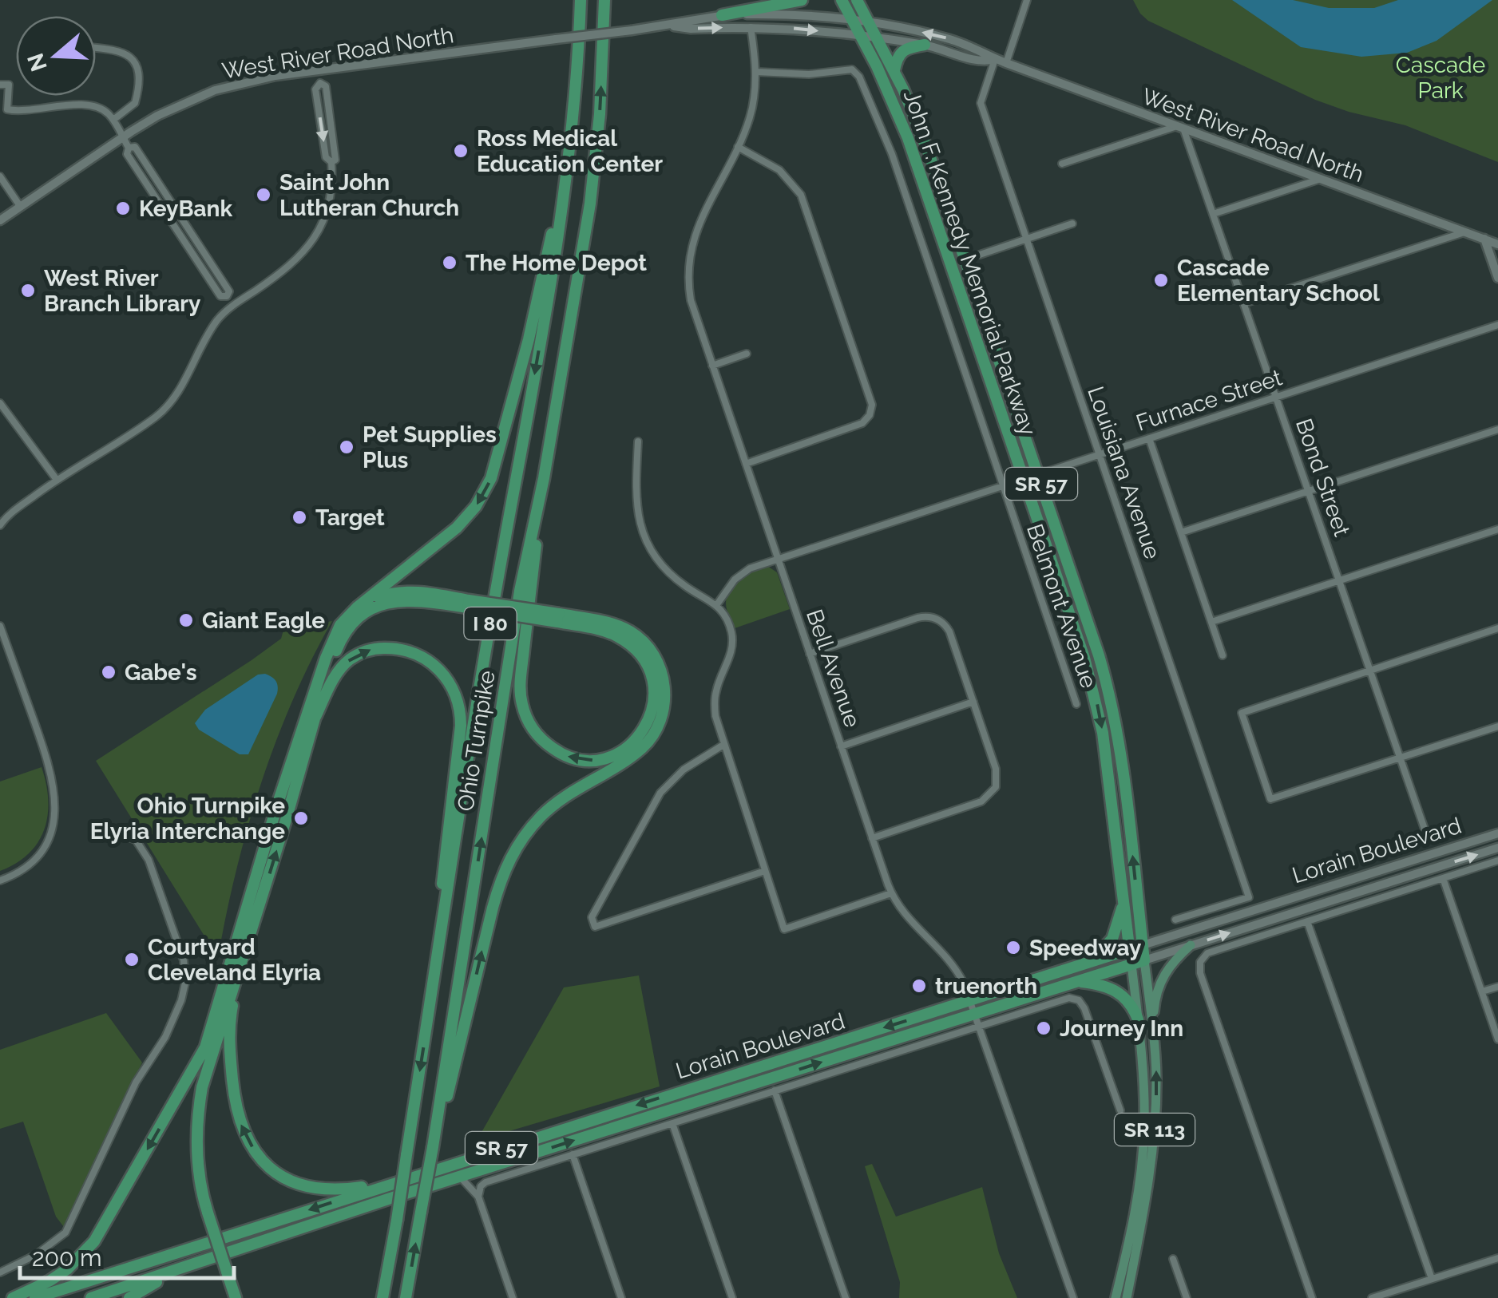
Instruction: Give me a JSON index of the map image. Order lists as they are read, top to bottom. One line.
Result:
{"streets":{"highway":["John F. Kennedy Memorial Parkway","SR 57","I 80","Ohio Turnpike","Lorain Boulevard","SR 113"],"street":["West River Road North","Furnace Street","Louisiana Avenue","Bond Street","Belmont Avenue","Bell Avenue"]},"crossings":[["West River Road North","John F. Kennedy Memorial Parkway"],["West River Road North","Louisiana Avenue"],["West River Road North","Bond Street"],["West River Road North","Bell Avenue"],["John F. Kennedy Memorial Parkway","Furnace Street"],["John F. Kennedy Memorial Parkway","SR 57"],["John F. Kennedy Memorial Parkway","Lorain Boulevard"],["Furnace Street","Louisiana Avenue"],["Furnace Street","Bond Street"],["Furnace Street","Belmont Avenue"],["Furnace Street","Bell Avenue"],["SR 57","Lorain Boulevard"],["Belmont Avenue","Bell Avenue"],["Bell Avenue","Lorain Boulevard"]],"parks":["Cascade Park"],"places":["Ross Medical Education Center","Saint John Lutheran Church","KeyBank","The Home Depot","Cascade Elementary School","West River Branch Library","Pet Supplies Plus","Target","Giant Eagle","Gabe's","Ohio Turnpike Elyria Interchange","Speedway","Courtyard Cleveland Elyria","truenorth","Journey Inn"],"scale_bar":"200 m","north":"left"}
